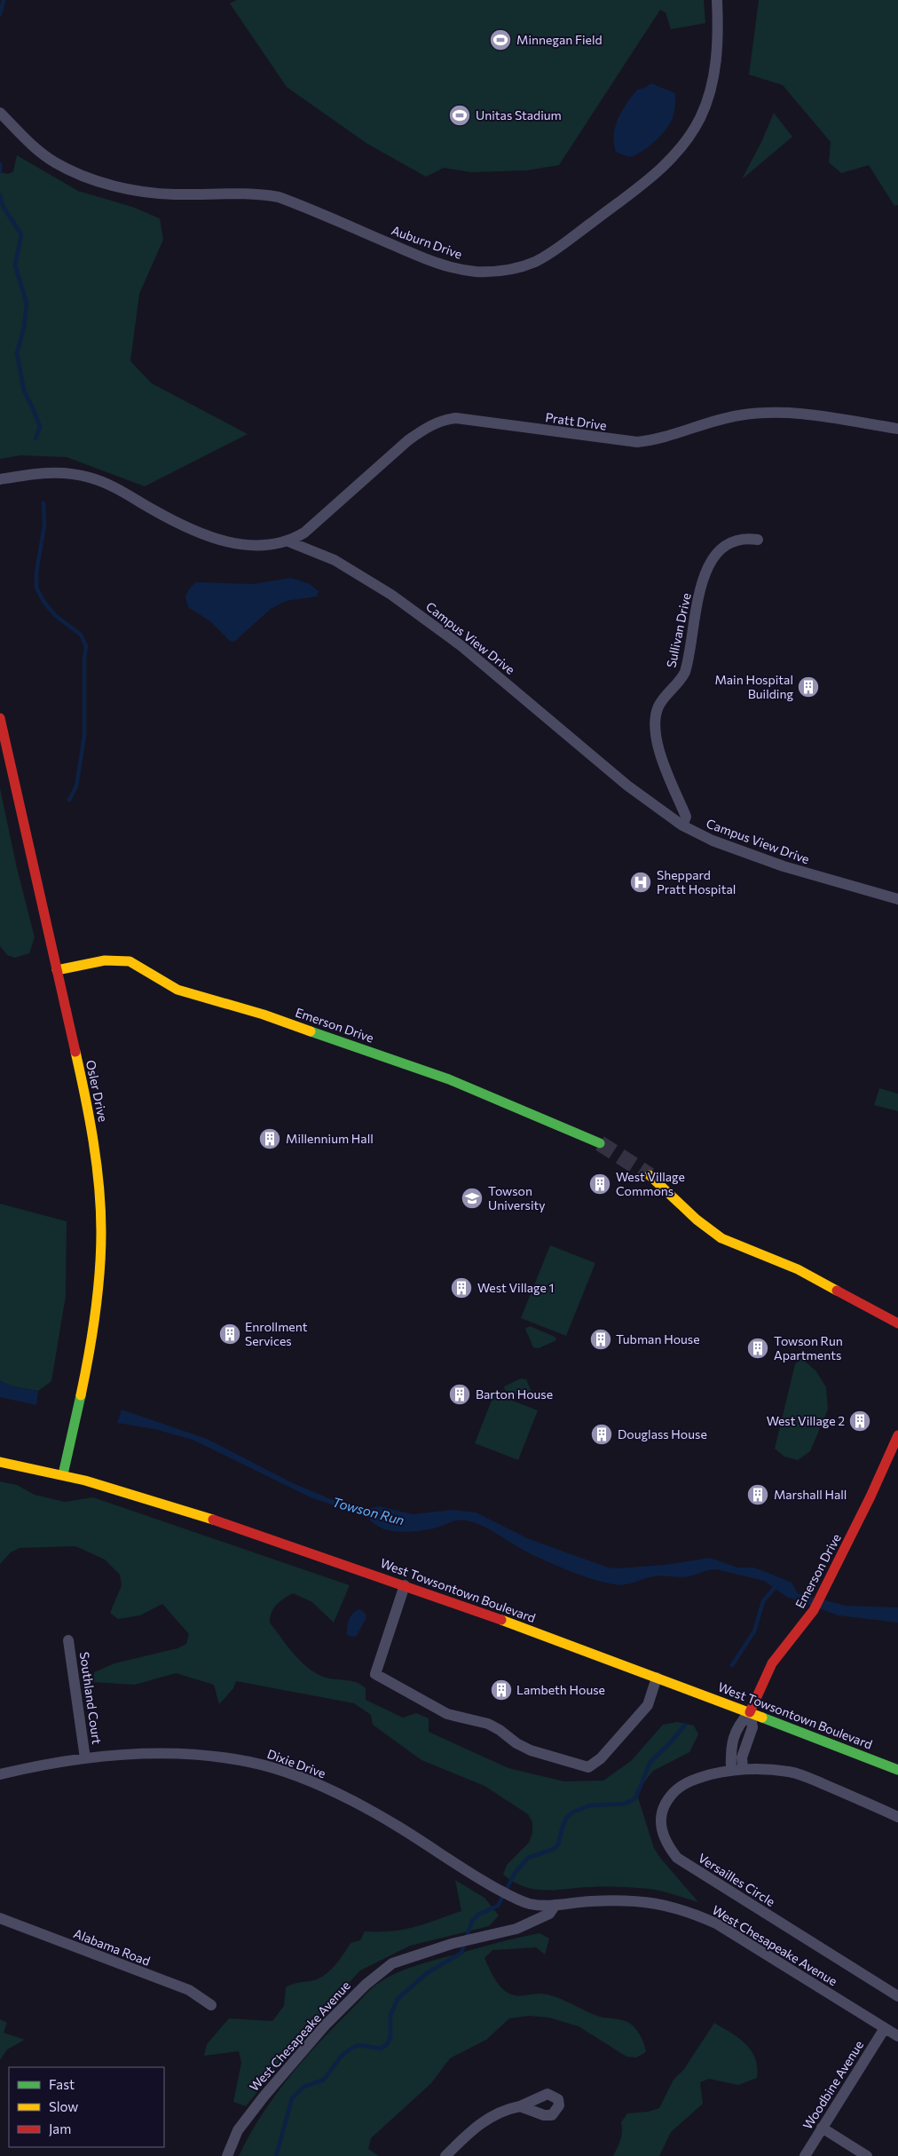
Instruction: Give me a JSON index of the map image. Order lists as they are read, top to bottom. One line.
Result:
{"streets":{"street":["Auburn Drive","Pratt Drive","Sullivan Drive","Campus View Drive","Emerson Drive","Osler Drive","West Towsontown Boulevard","Southland Court","Dixie Drive","Versailles Circle","West Chesapeake Avenue","Alabama Road","Woodbine Avenue"]},"crossings":[["Pratt Drive","Campus View Drive"],["Sullivan Drive","Campus View Drive"],["Emerson Drive","Osler Drive"],["Emerson Drive","West Towsontown Boulevard"],["Osler Drive","West Towsontown Boulevard"],["Southland Court","Dixie Drive"],["Dixie Drive","West Chesapeake Avenue"],["West Chesapeake Avenue","Woodbine Avenue"]],"water":["Towson Run"],"places":{"sports":["Minnegan Field","Unitas Stadium"],"building":["Main Hospital Building","Millennium Hall","West Village Commons","West Village 1","Enrollment Services","Tubman House","Towson Run Apartments","Barton House","West Village 2","Douglass House","Marshall Hall","Lambeth House"],"hospital":["Sheppard Pratt Hospital"],"school or university":["Towson University"]},"legend":["Fast","Slow","Jam"]}
